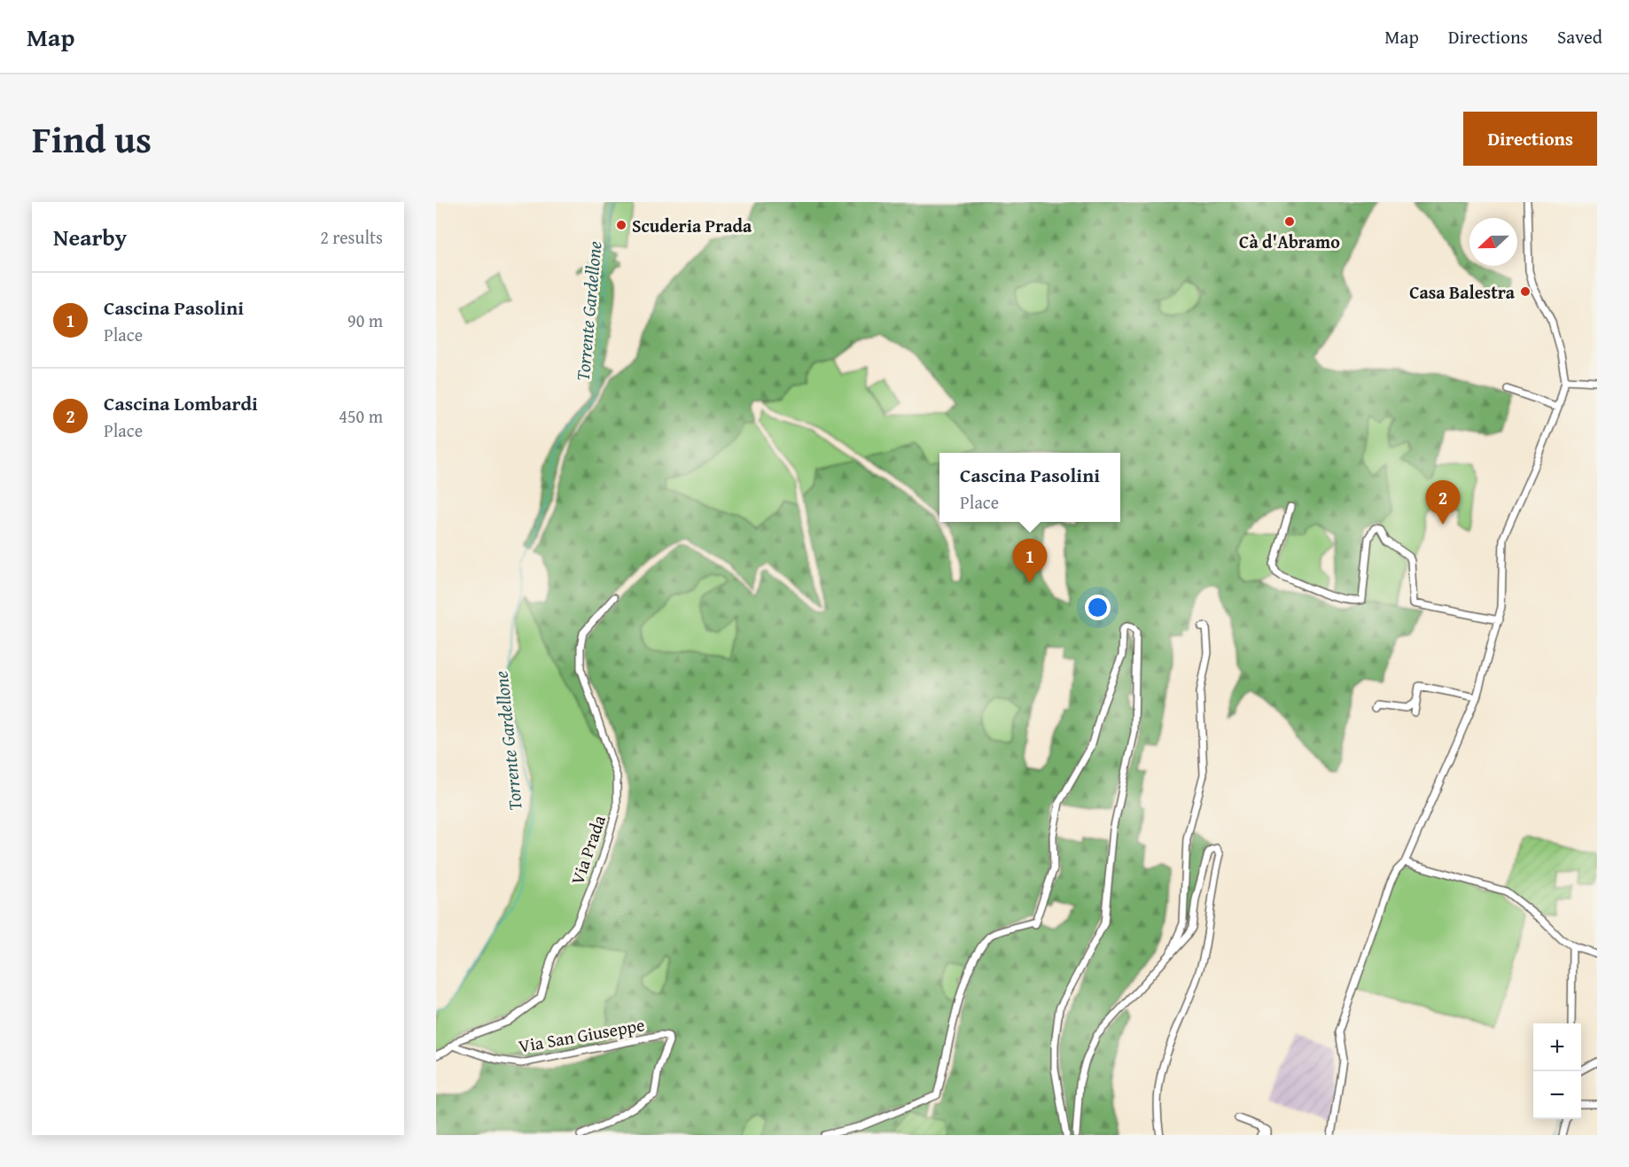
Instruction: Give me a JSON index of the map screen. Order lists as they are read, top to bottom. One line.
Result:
{"streets":{"street":["Via Prada","Via San Giuseppe"]},"crossings":[["Via Prada","Via San Giuseppe"]],"water":["Torrente Gardellone"],"places":["Cà d'Abramo","Scuderia Prada","Casa Balestra"],"north":"left","page":{"header":"Map","nav":["Map","Directions","Saved"],"title":"Find us","buttons":"Directions","heading":["Nearby","2 results"],"list":[{"mark":"1","name":"Cascina Pasolini","note":"Place","value":"90 m"},{"mark":"2","name":"Cascina Lombardi","note":"Place","value":"450 m"}],"popup":["Cascina Pasolini","Place"],"pins":["2","1"],"map_buttons":["+","−"]}}
